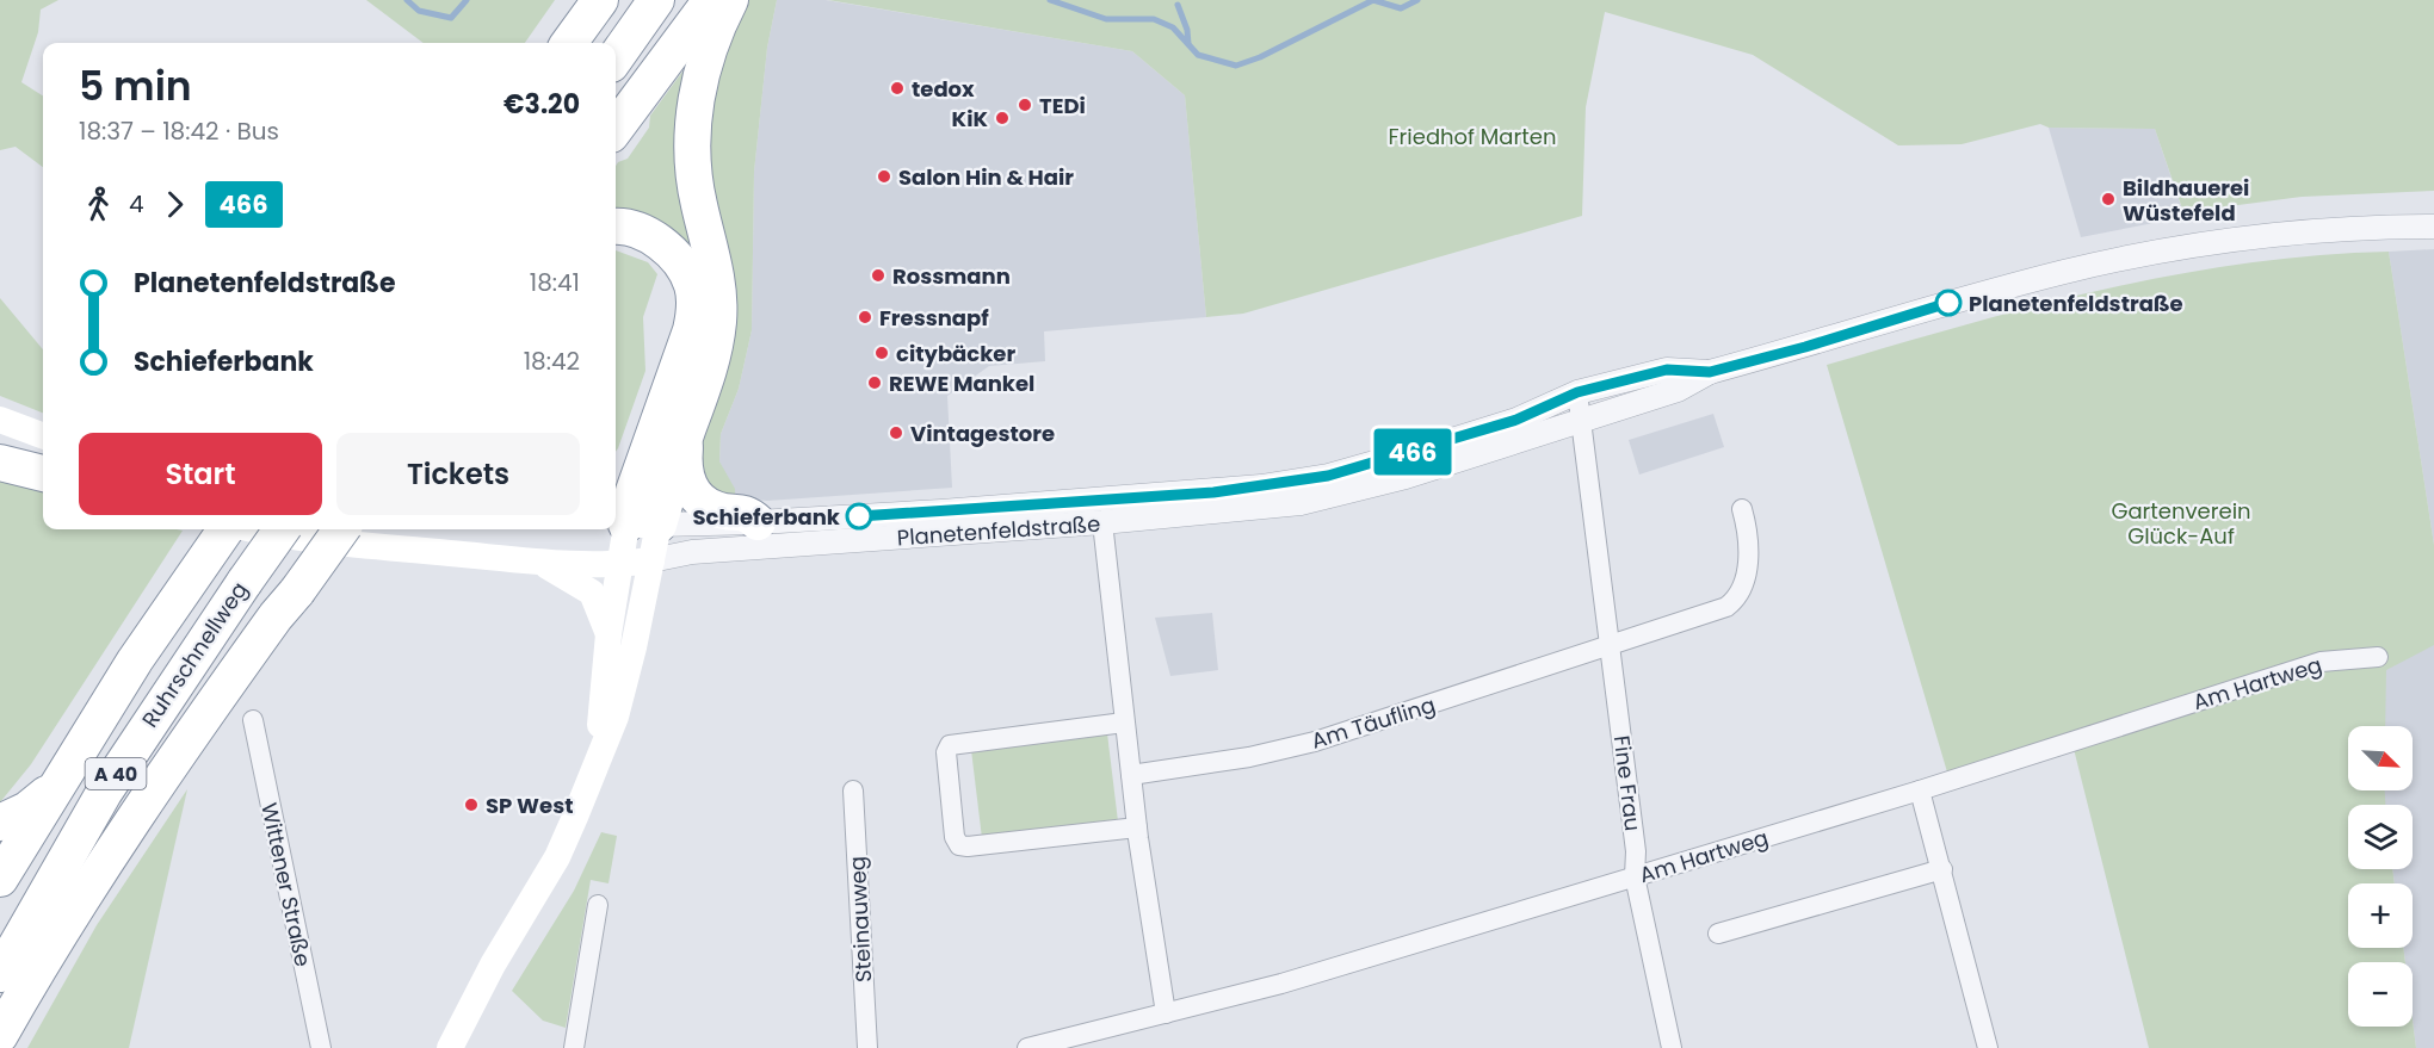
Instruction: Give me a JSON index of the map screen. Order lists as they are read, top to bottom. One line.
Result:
{"streets":{"highway":["Ruhrschnellweg","A 40"],"main road":["Planetenfeldstraße"],"street":["Am Hartweg","Am Täufling","Fine Frau","Wittener Straße","Steinauweg"]},"crossings":[["Planetenfeldstraße","Fine Frau"],["Am Hartweg","Fine Frau"],["Am Täufling","Fine Frau"]],"parks":["Friedhof Marten","Gartenverein Glück-Auf"],"places":["tedox","TEDi","KiK","Salon Hin & Hair","Bildhauerei Wüstefeld","Rossmann","Planetenfeldstraße","Fressnapf","citybäcker","REWE Mankel","Vintagestore","Schieferbank","SP West"],"lines":["bus line 466"],"north":"bottom right","page":{"on_map":"466","heading":["5 min","18:37 – 18:42 · Bus","€3.20"],"legs":["4","466"],"list":[{"name":"Planetenfeldstraße","value":"18:41"},{"name":"Schieferbank","value":"18:42"}],"buttons":["Start","Tickets"],"map_buttons":["+","−"]}}
